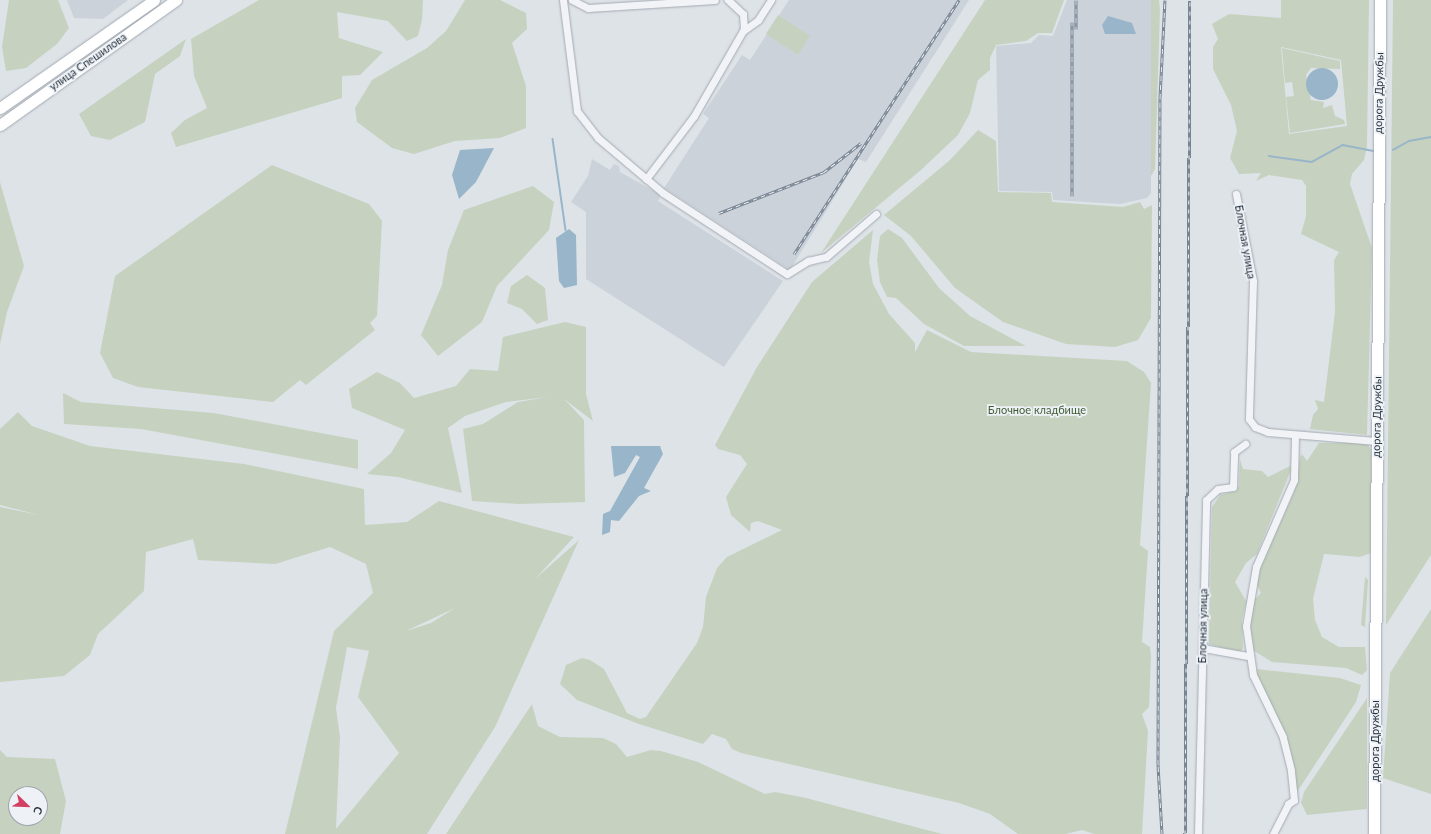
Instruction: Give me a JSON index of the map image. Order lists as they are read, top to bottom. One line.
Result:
{"streets":{"main road":["улица Спешилова","дорога Дружбы"],"street":["Блочная улица"]},"parks":["Блочное кладбище"],"north":"bottom right"}
